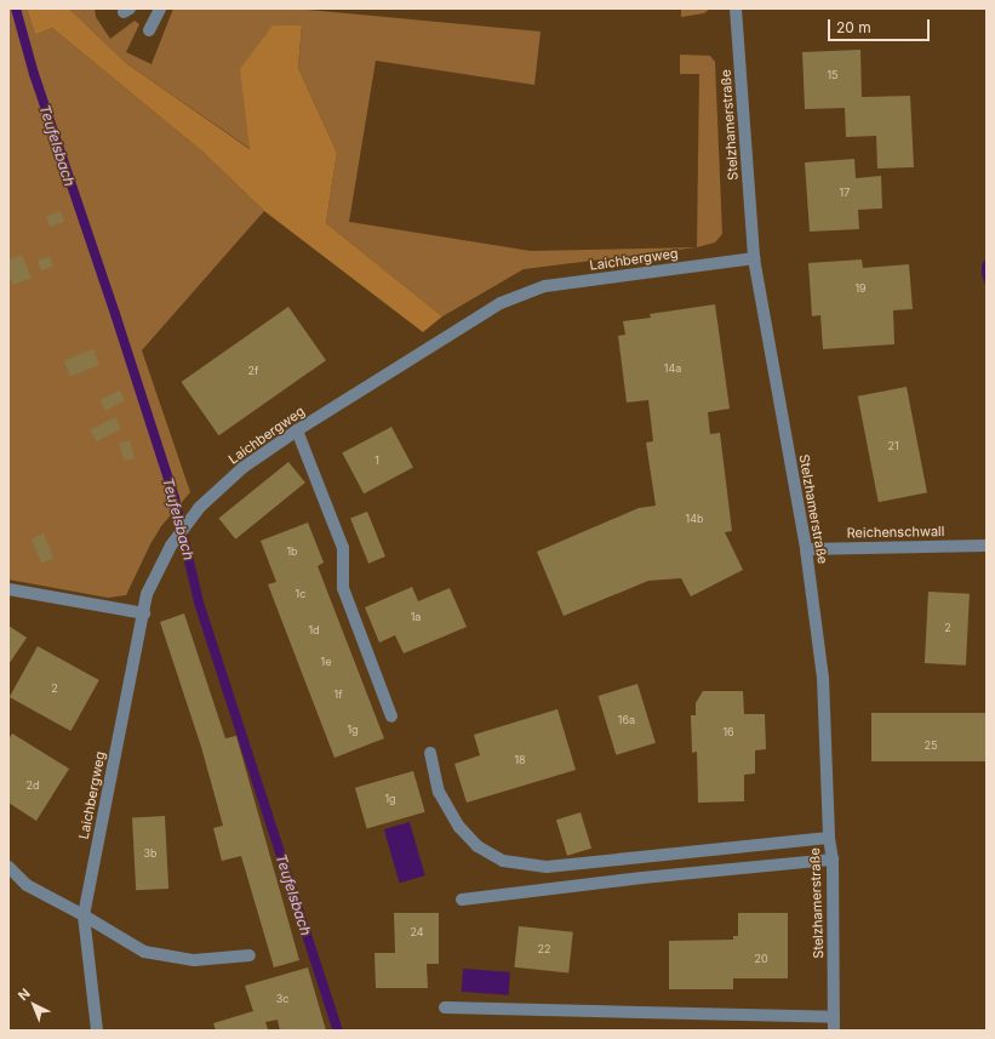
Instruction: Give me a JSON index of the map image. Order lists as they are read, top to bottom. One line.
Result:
{"streets":{"street":["Stelzhamerstraße","Laichbergweg","Reichenschwall"]},"crossings":[["Stelzhamerstraße","Laichbergweg"],["Stelzhamerstraße","Reichenschwall"]],"water":["Teufelsbach"],"house_numbers":["15","17","19","14a","2f","21","1","14b","1b","1c","1a","2","1d","1e","2","1f","16a","1g","16","25","18","2d","1g","3b","24","22","20","3c"],"scale_bar":"20 m","north":"top left"}
